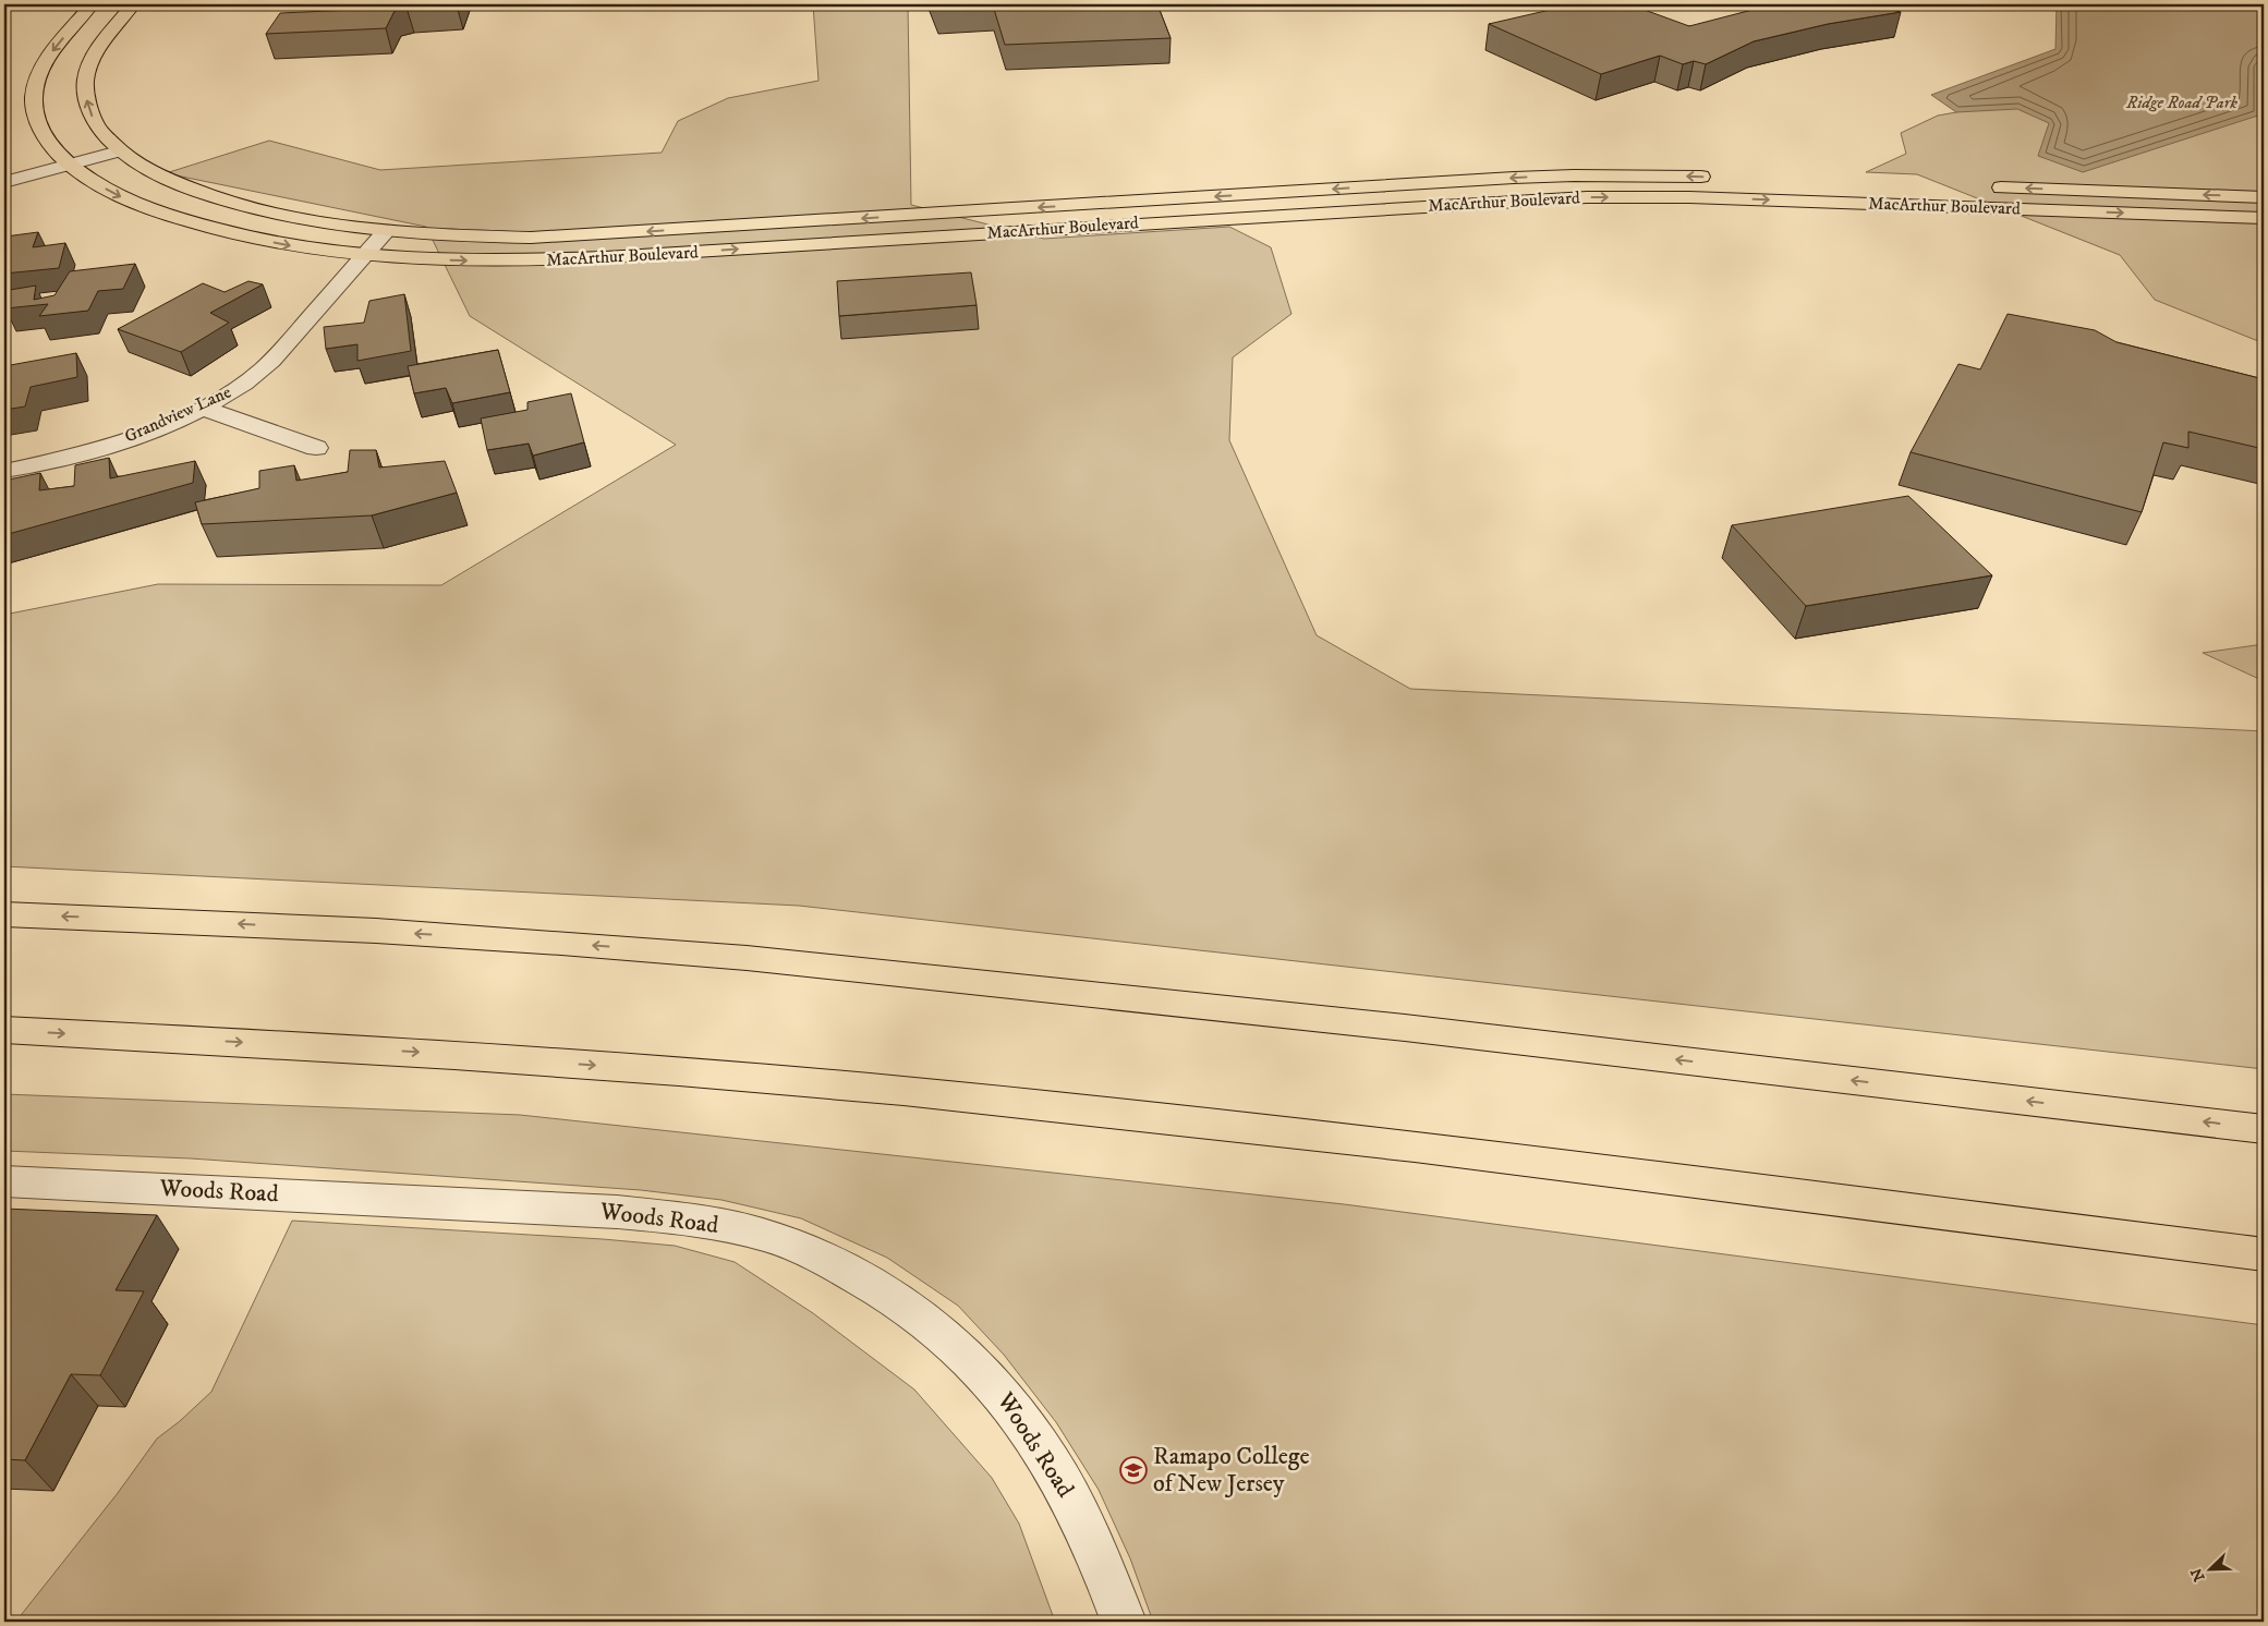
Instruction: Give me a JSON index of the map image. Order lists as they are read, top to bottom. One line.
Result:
{"streets":{"main road":["MacArthur Boulevard"],"street":["Grandview Lane","Woods Road"]},"crossings":[["MacArthur Boulevard","Grandview Lane"]],"parks":["Ridge Road Park"],"places":{"school or university":["Ramapo College of New Jersey"]},"north":"bottom left"}
